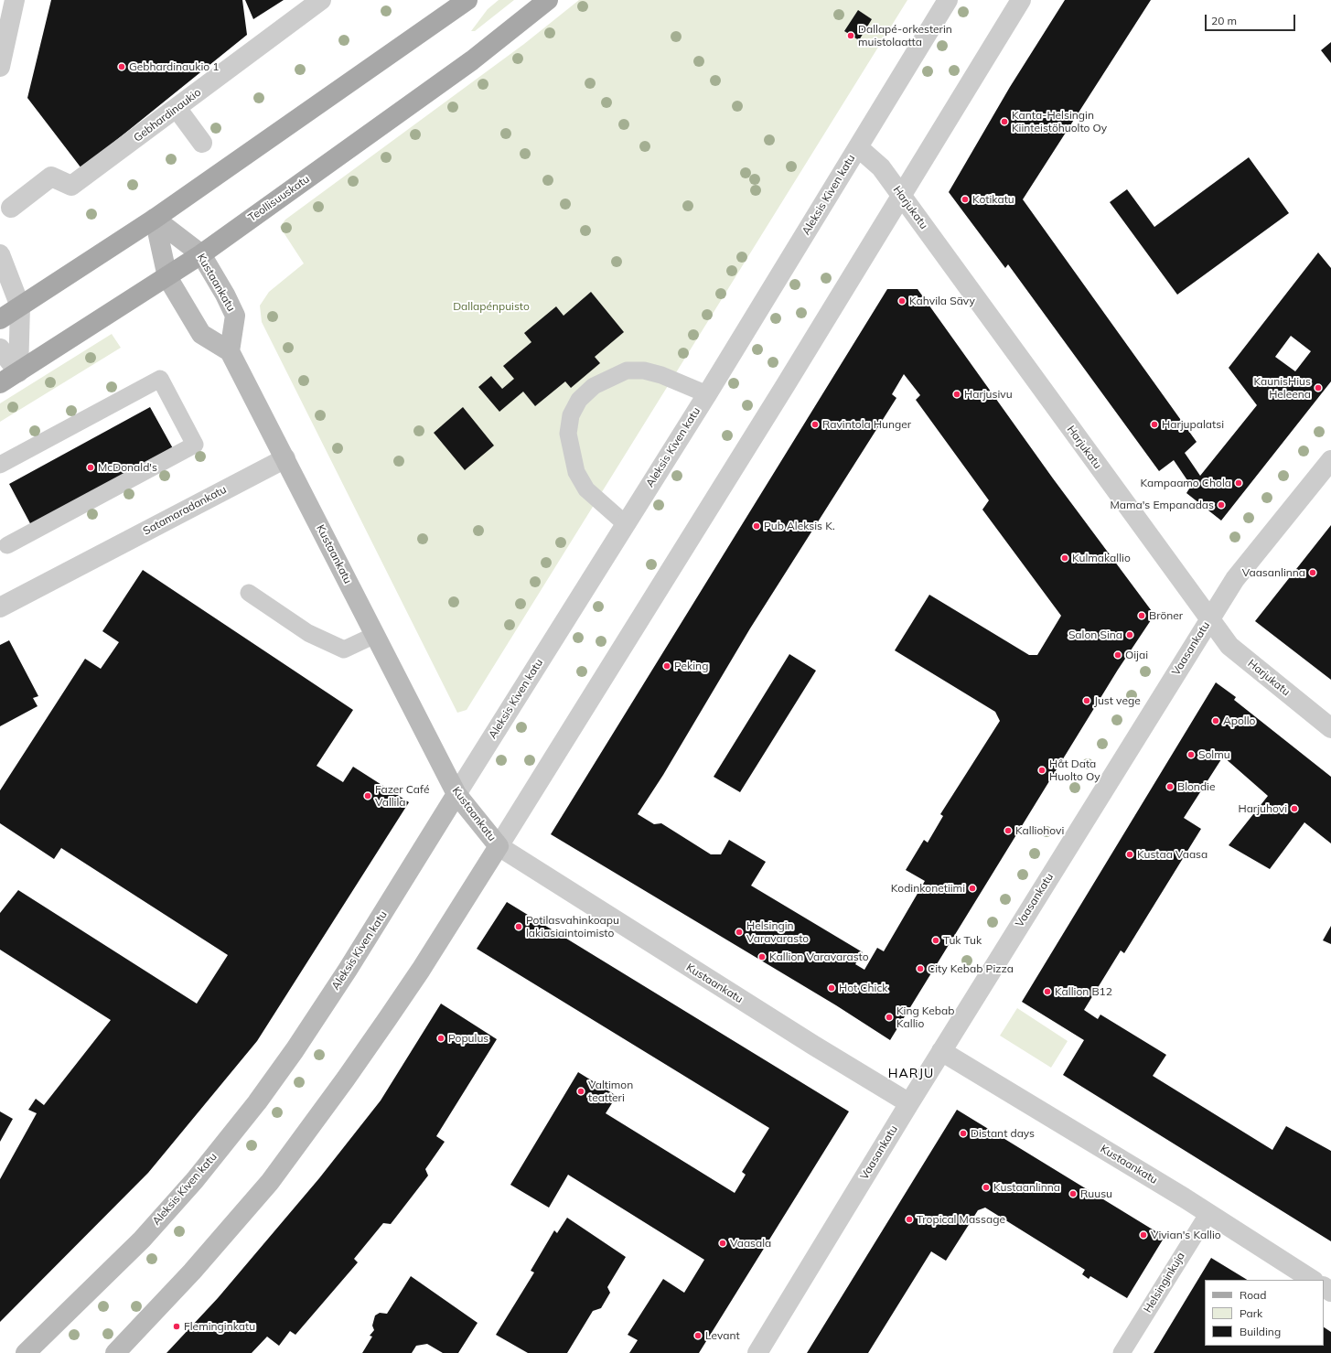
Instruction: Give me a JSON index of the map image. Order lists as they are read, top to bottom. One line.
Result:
{"streets":{"main road":["Aleksis Kiven katu","Teollisuuskatu","Kustaankatu"],"street":["Gebhardinaukio","Harjukatu","Satamaradankatu","Vaasankatu"],"lane":["Helsinginkuja"]},"crossings":[["Aleksis Kiven katu","Harjukatu"],["Aleksis Kiven katu","Kustaankatu"],["Teollisuuskatu","Kustaankatu"],["Harjukatu","Vaasankatu"],["Kustaankatu","Satamaradankatu"],["Kustaankatu","Vaasankatu"],["Kustaankatu","Helsinginkuja"]],"districts":["HARJU"],"parks":["Dallapénpuisto"],"places":["Dallapé-orkesterin muistolaatta","Gebhardinaukio 1","Kanta-Helsingin Kiinteistöhuolto Oy","Kotikatu","Kahvila Sävy","KaunisHius Heleena","Harjusivu","Ravintola Hunger","Harjupalatsi","McDonald's","Kampaamo Chola","Mama's Empanadas","Pub Aleksis K.","Kulmakallio","Vaasanlinna","Bröner","Salon Sina","Oijai","Peking","Just vege","Apollo","Solmu","Håt Data Huolto Oy","Blondie","Fazer Café Vallila","Harjuhovi","Kalliohovi","Kustaa Vaasa","Kodinkonetiimi","Potilasvahinkoapu lakiasiaintoimisto","Helsingin Varavarasto","Tuk Tuk","Kallion Varavarasto","City Kebab Pizza","Hot Chick","Kallion B12","King Kebab Kallio","Populus","Valtimon teatteri","Distant days","Kustaanlinna","Ruusu","Tropical Massage","Vivian's Kallio","Vaasala","Fleminginkatu","Levant"],"legend":["Road","Park","Building"],"scale_bar":"20 m"}
